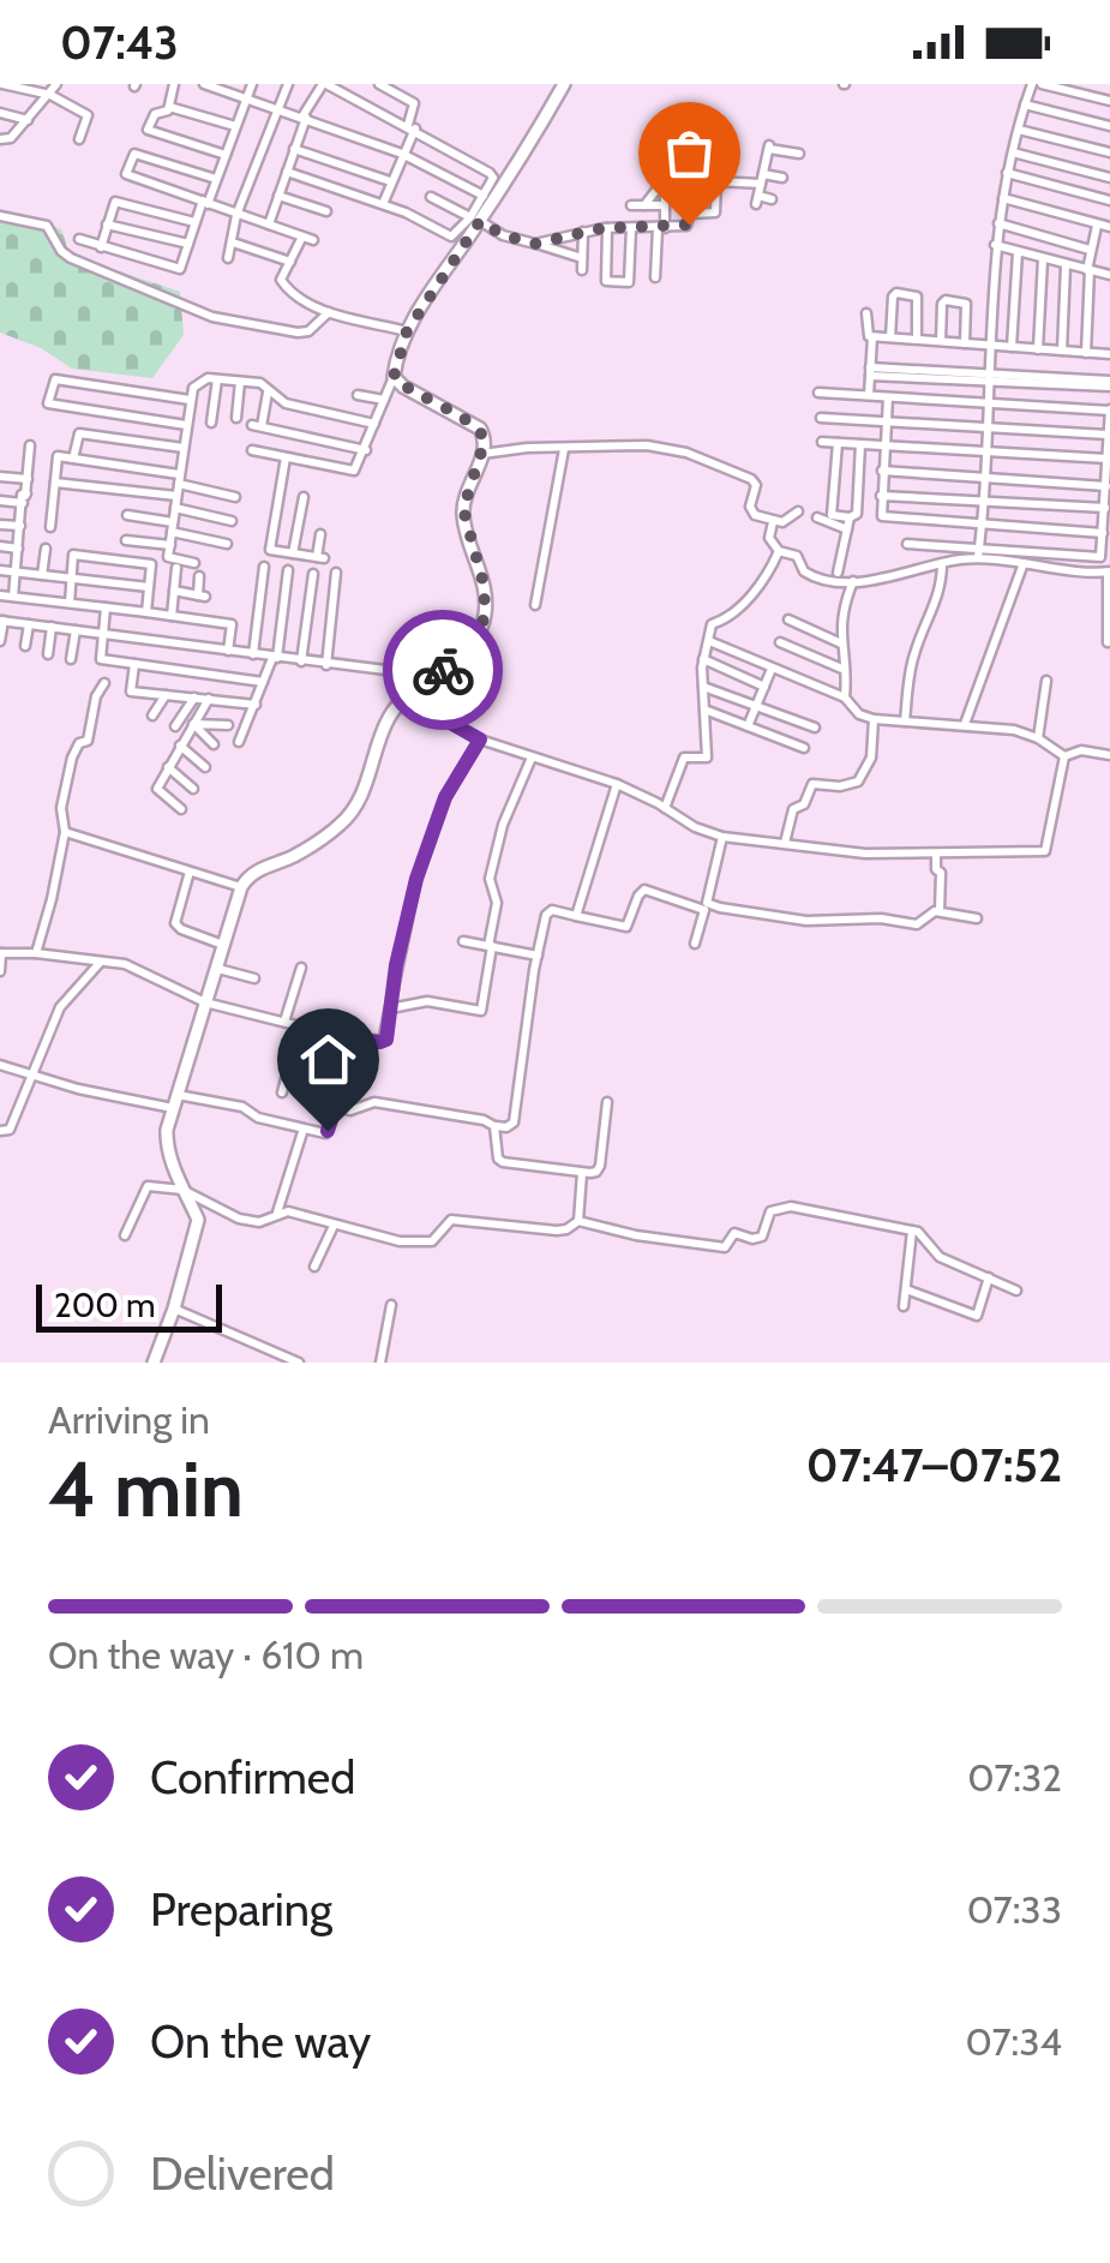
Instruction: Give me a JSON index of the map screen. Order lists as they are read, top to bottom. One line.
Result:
{"scale_bar":"200 m","page":{"status":"07:43","scale":"200 m","heading":["4 min","Arriving in","07:47–07:52"],"bar":"On the way · 610 m","list":[["Confirmed","07:32"],["Preparing","07:33"],["On the way","07:34"],"Delivered"]}}
